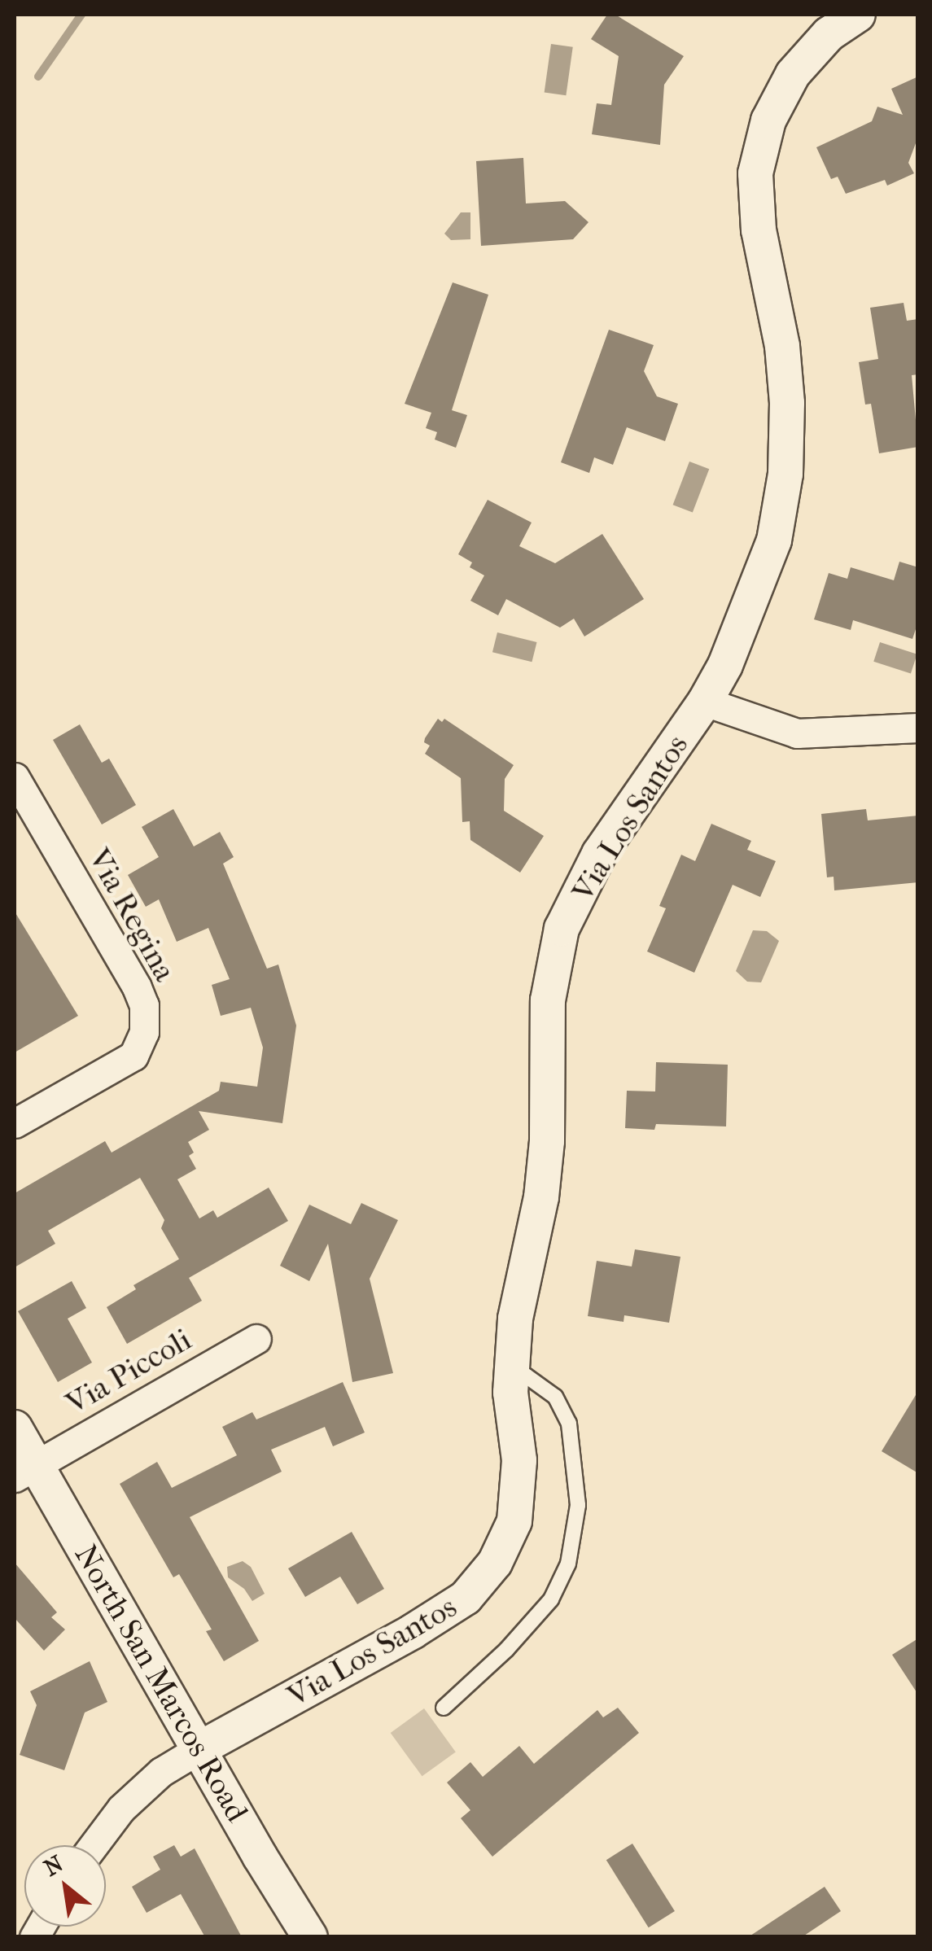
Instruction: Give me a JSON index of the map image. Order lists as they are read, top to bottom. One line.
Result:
{"streets":{"street":["Via Los Santos","Via Regina","Via Piccoli","North San Marcos Road"]},"crossings":[["Via Los Santos","North San Marcos Road"],["Via Piccoli","North San Marcos Road"]],"north":"top left"}
